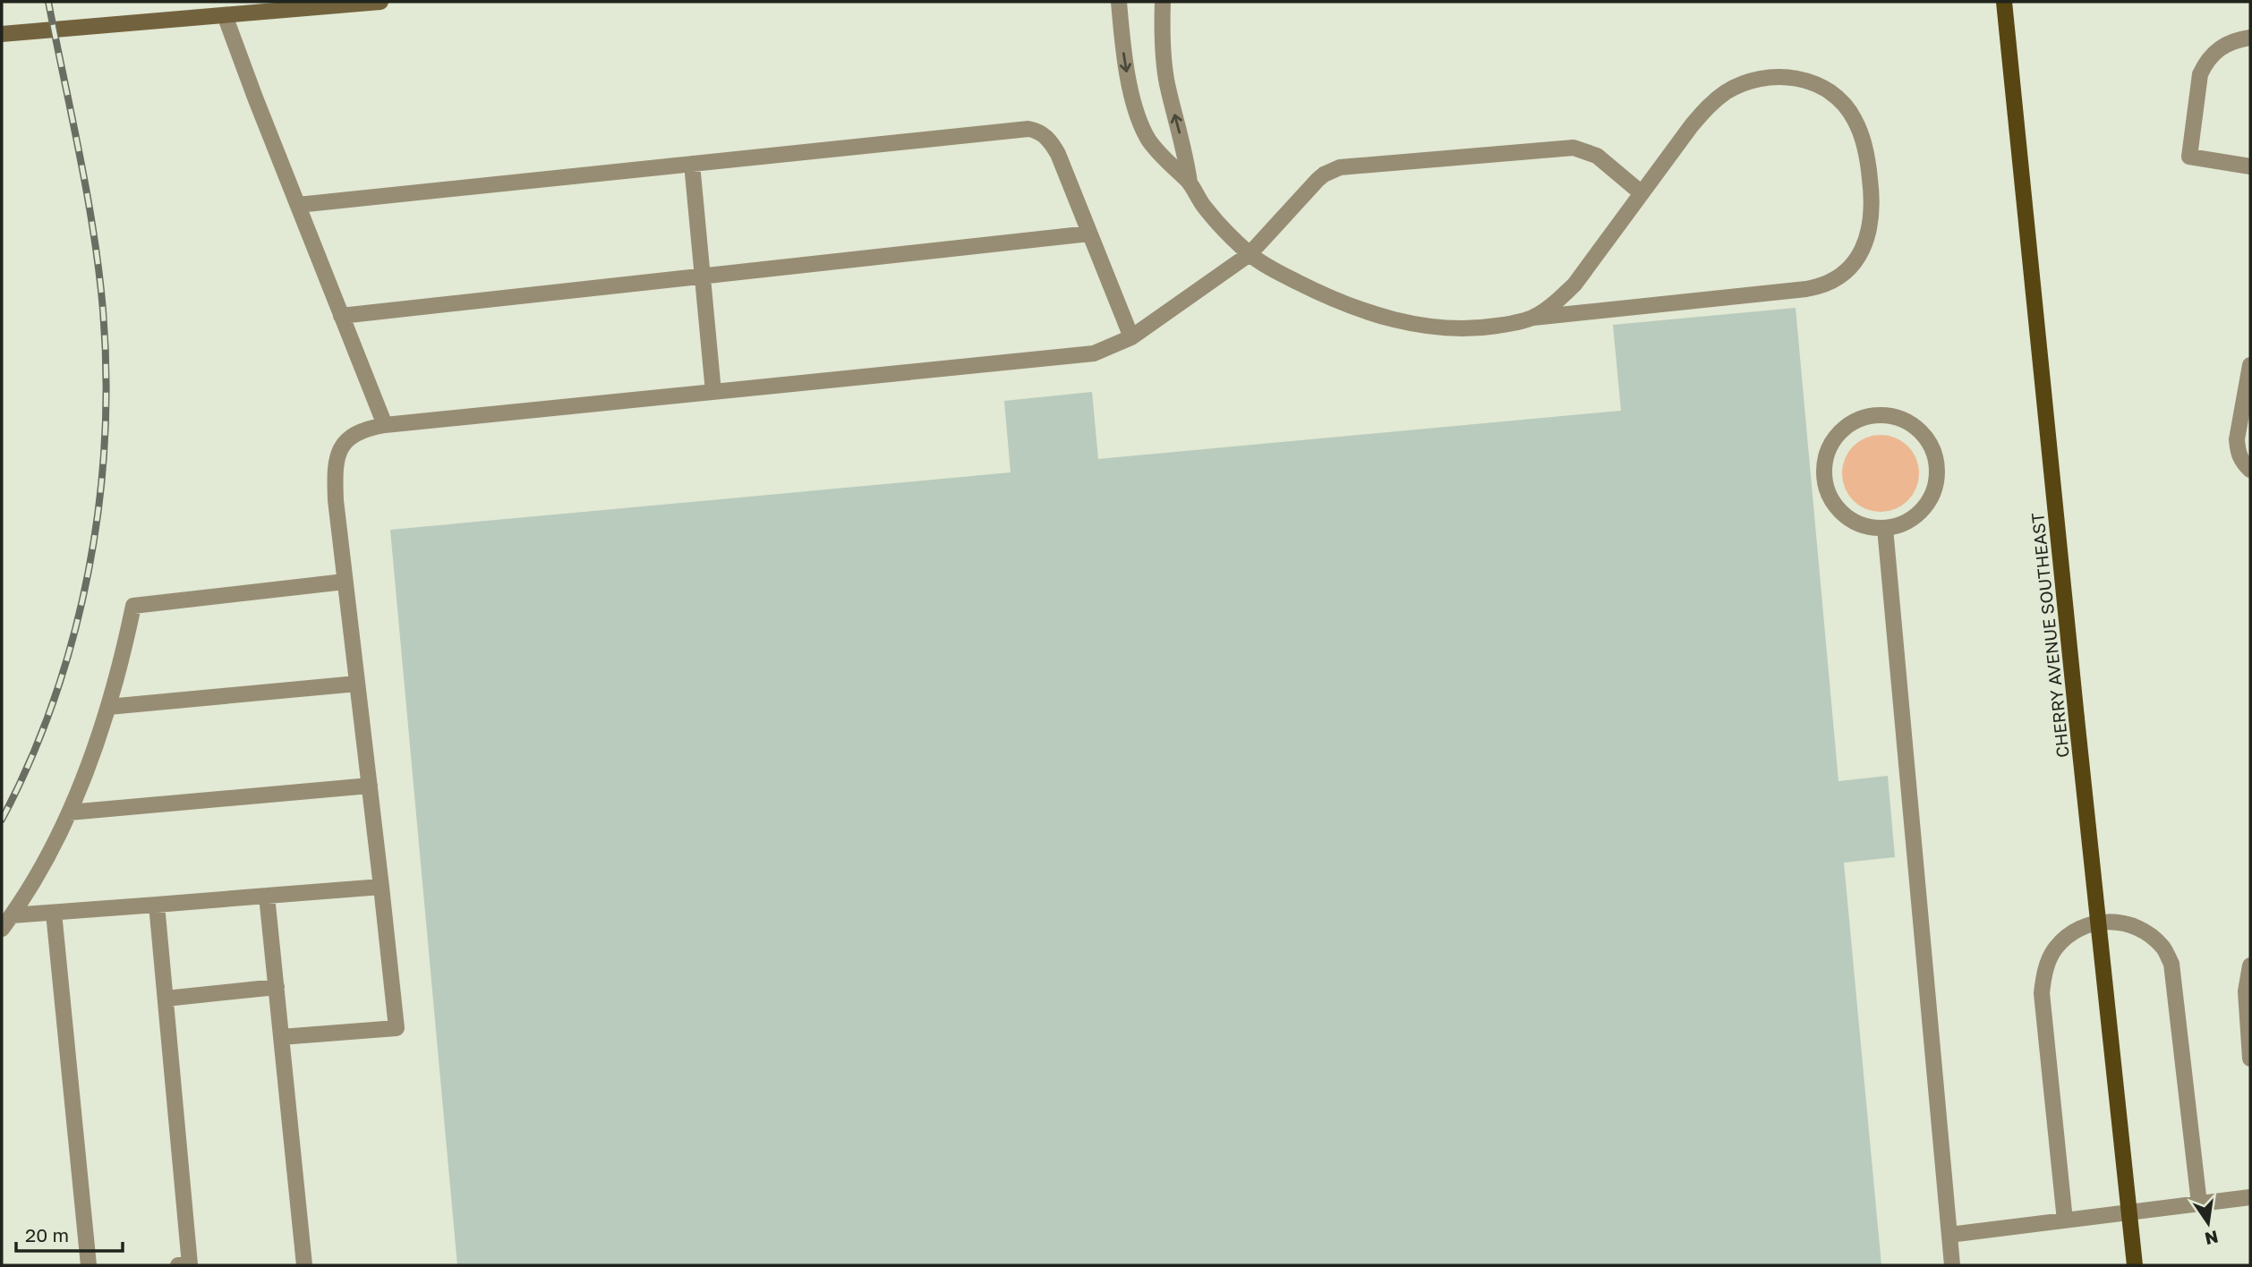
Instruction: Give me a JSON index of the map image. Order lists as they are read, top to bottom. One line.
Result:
{"streets":{"main road":["CHERRY AVENUE SOUTHEAST"]},"scale_bar":"20 m","north":"bottom"}
